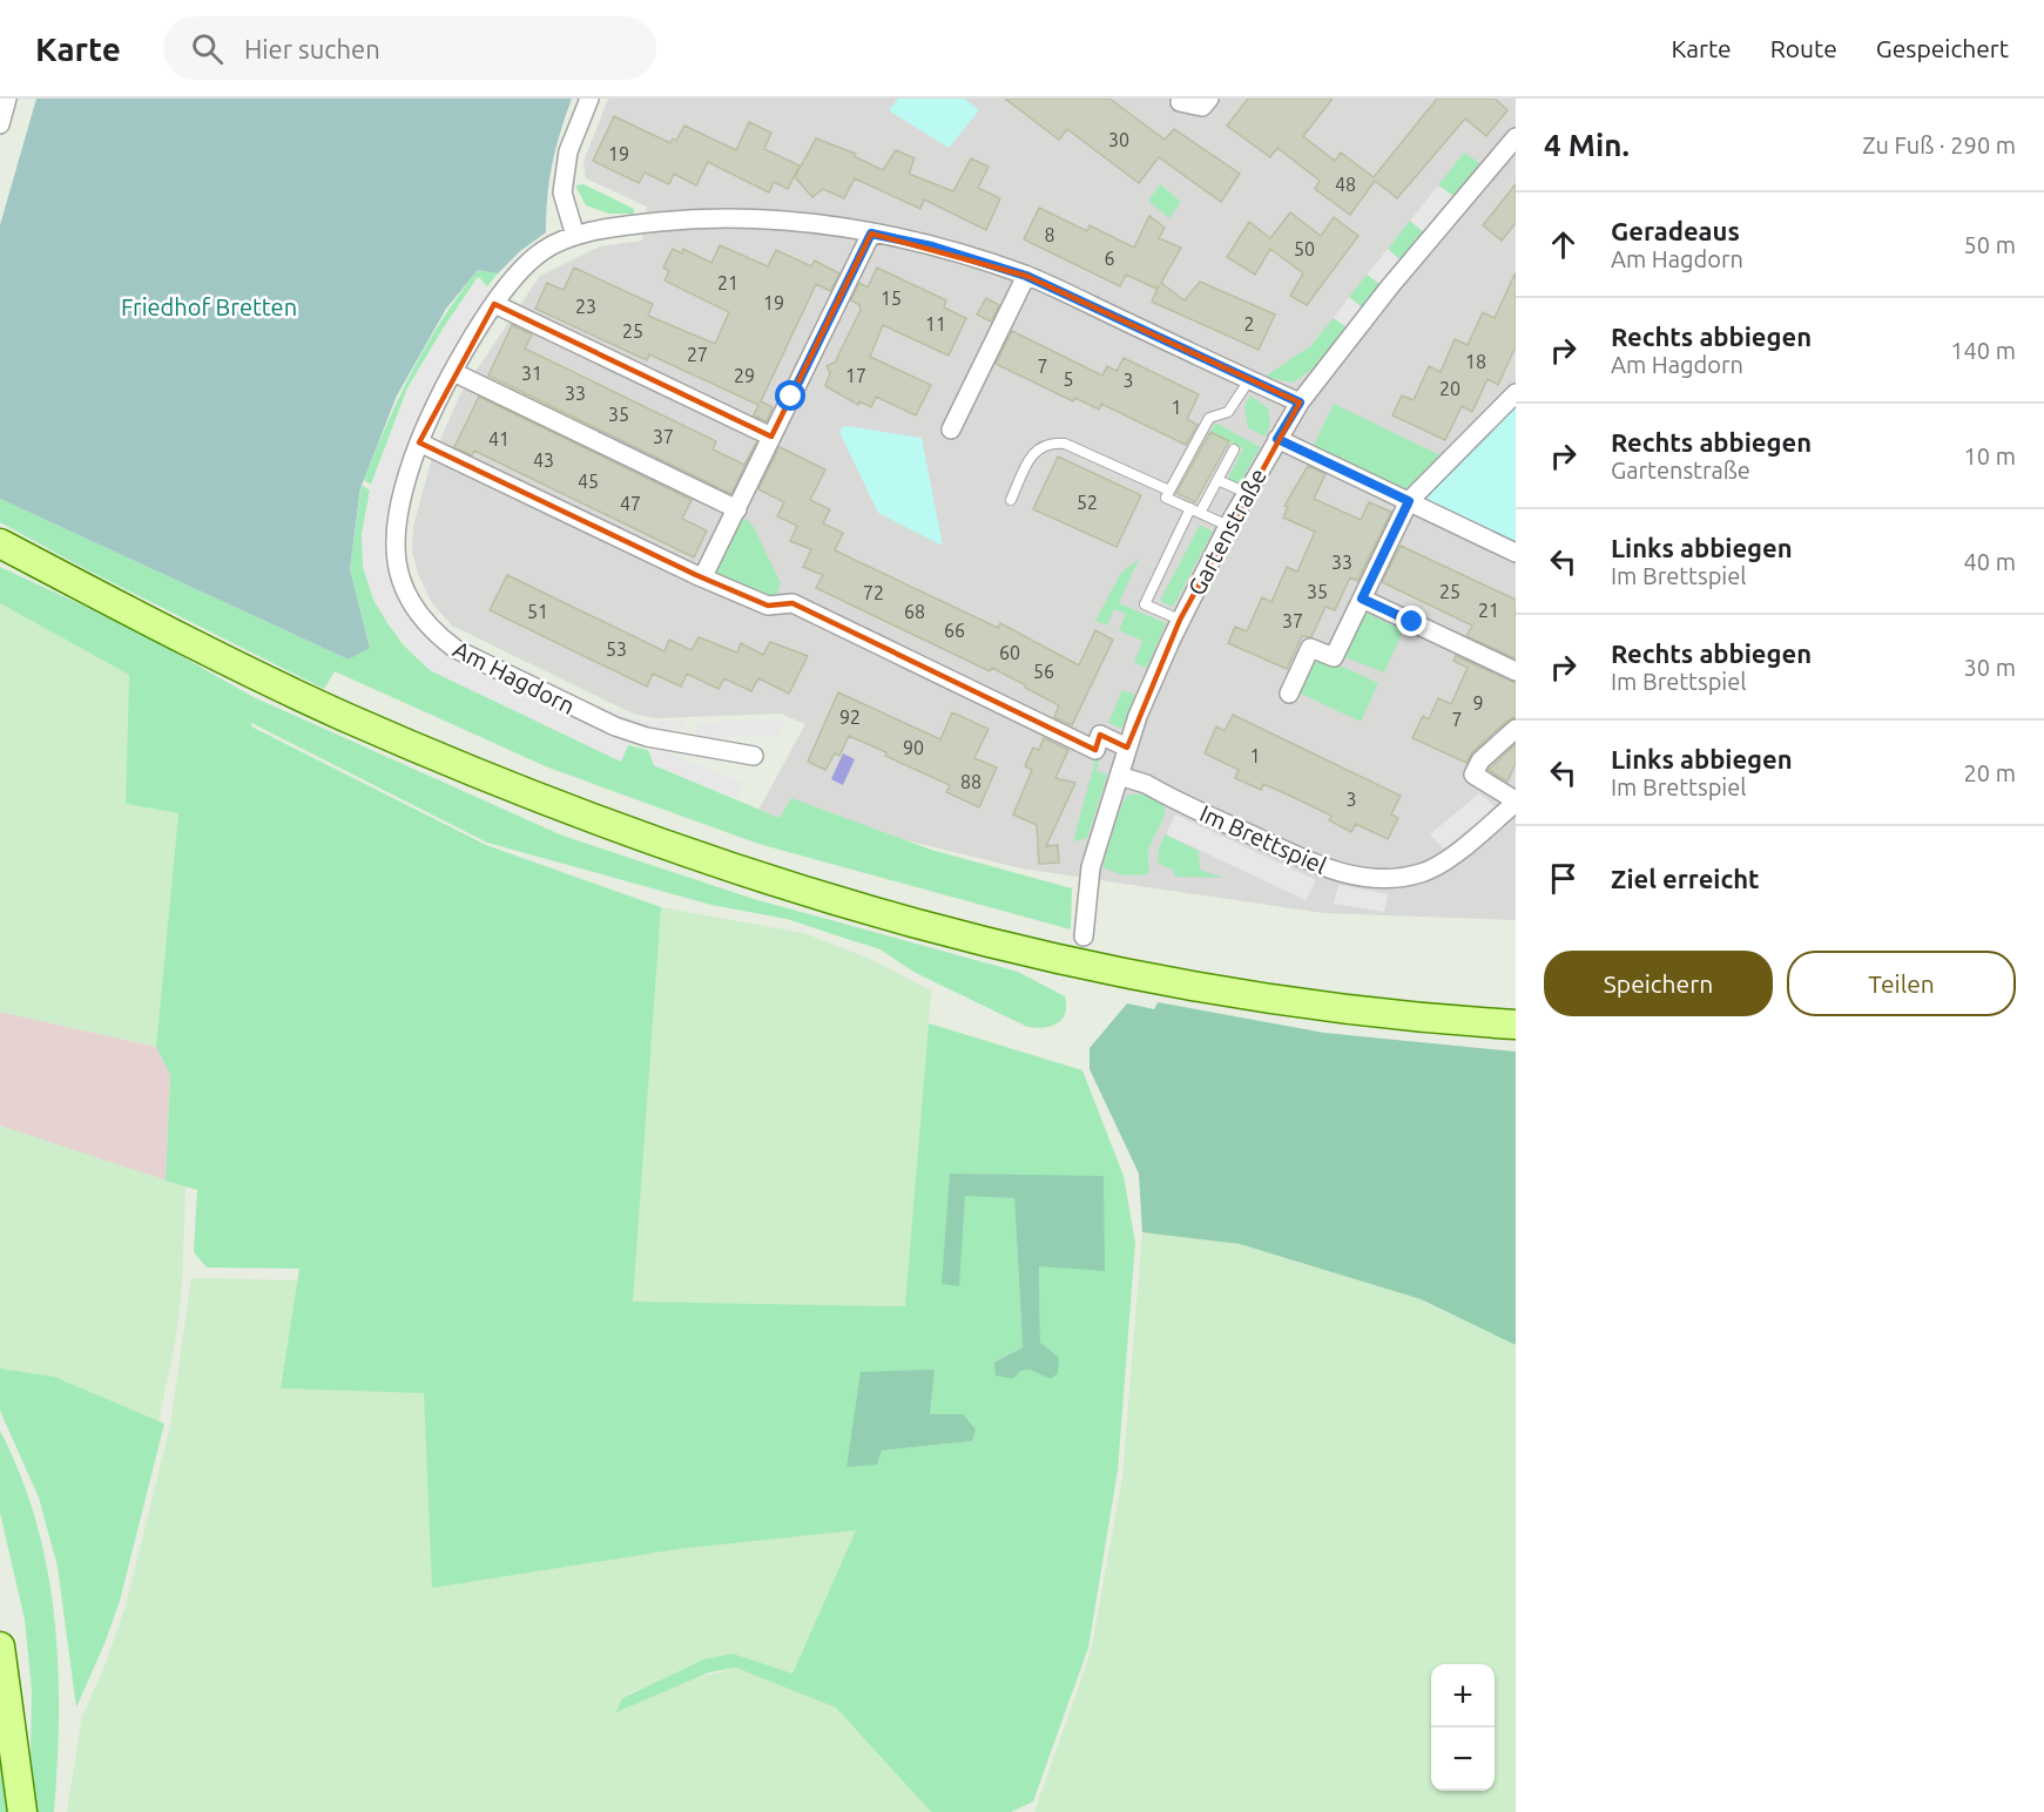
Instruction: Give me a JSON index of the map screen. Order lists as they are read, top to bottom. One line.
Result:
{"streets":{"street":["Gartenstraße","Am Hagdorn","Im Brettspiel"]},"crossings":[["Gartenstraße","Am Hagdorn"],["Gartenstraße","Im Brettspiel"]],"parks":["Friedhof Bretten"],"house_numbers":["30","19","48","8","50","6","21","15","19","23","11","2","25","27","18","7","31","29","17","5","3","20","33","1","35","37","41","43","45","52","47","33","35","25","72","21","51","68","37","66","53","60","56","9","92","7","90","1","88","3"],"page":{"header":"Karte","search":"Hier suchen","nav":["Karte","Route","Gespeichert"],"heading":["4 Min.","Zu Fuß · 290 m"],"list":[["Geradeaus","Am Hagdorn","50 m"],["Rechts abbiegen","Am Hagdorn","140 m"],["Rechts abbiegen","Gartenstraße","10 m"],["Links abbiegen","Im Brettspiel","40 m"],["Rechts abbiegen","Im Brettspiel","30 m"],["Links abbiegen","Im Brettspiel","20 m"],"Ziel erreicht"],"buttons":["Speichern","Teilen"],"map_buttons":["+","−"]}}
